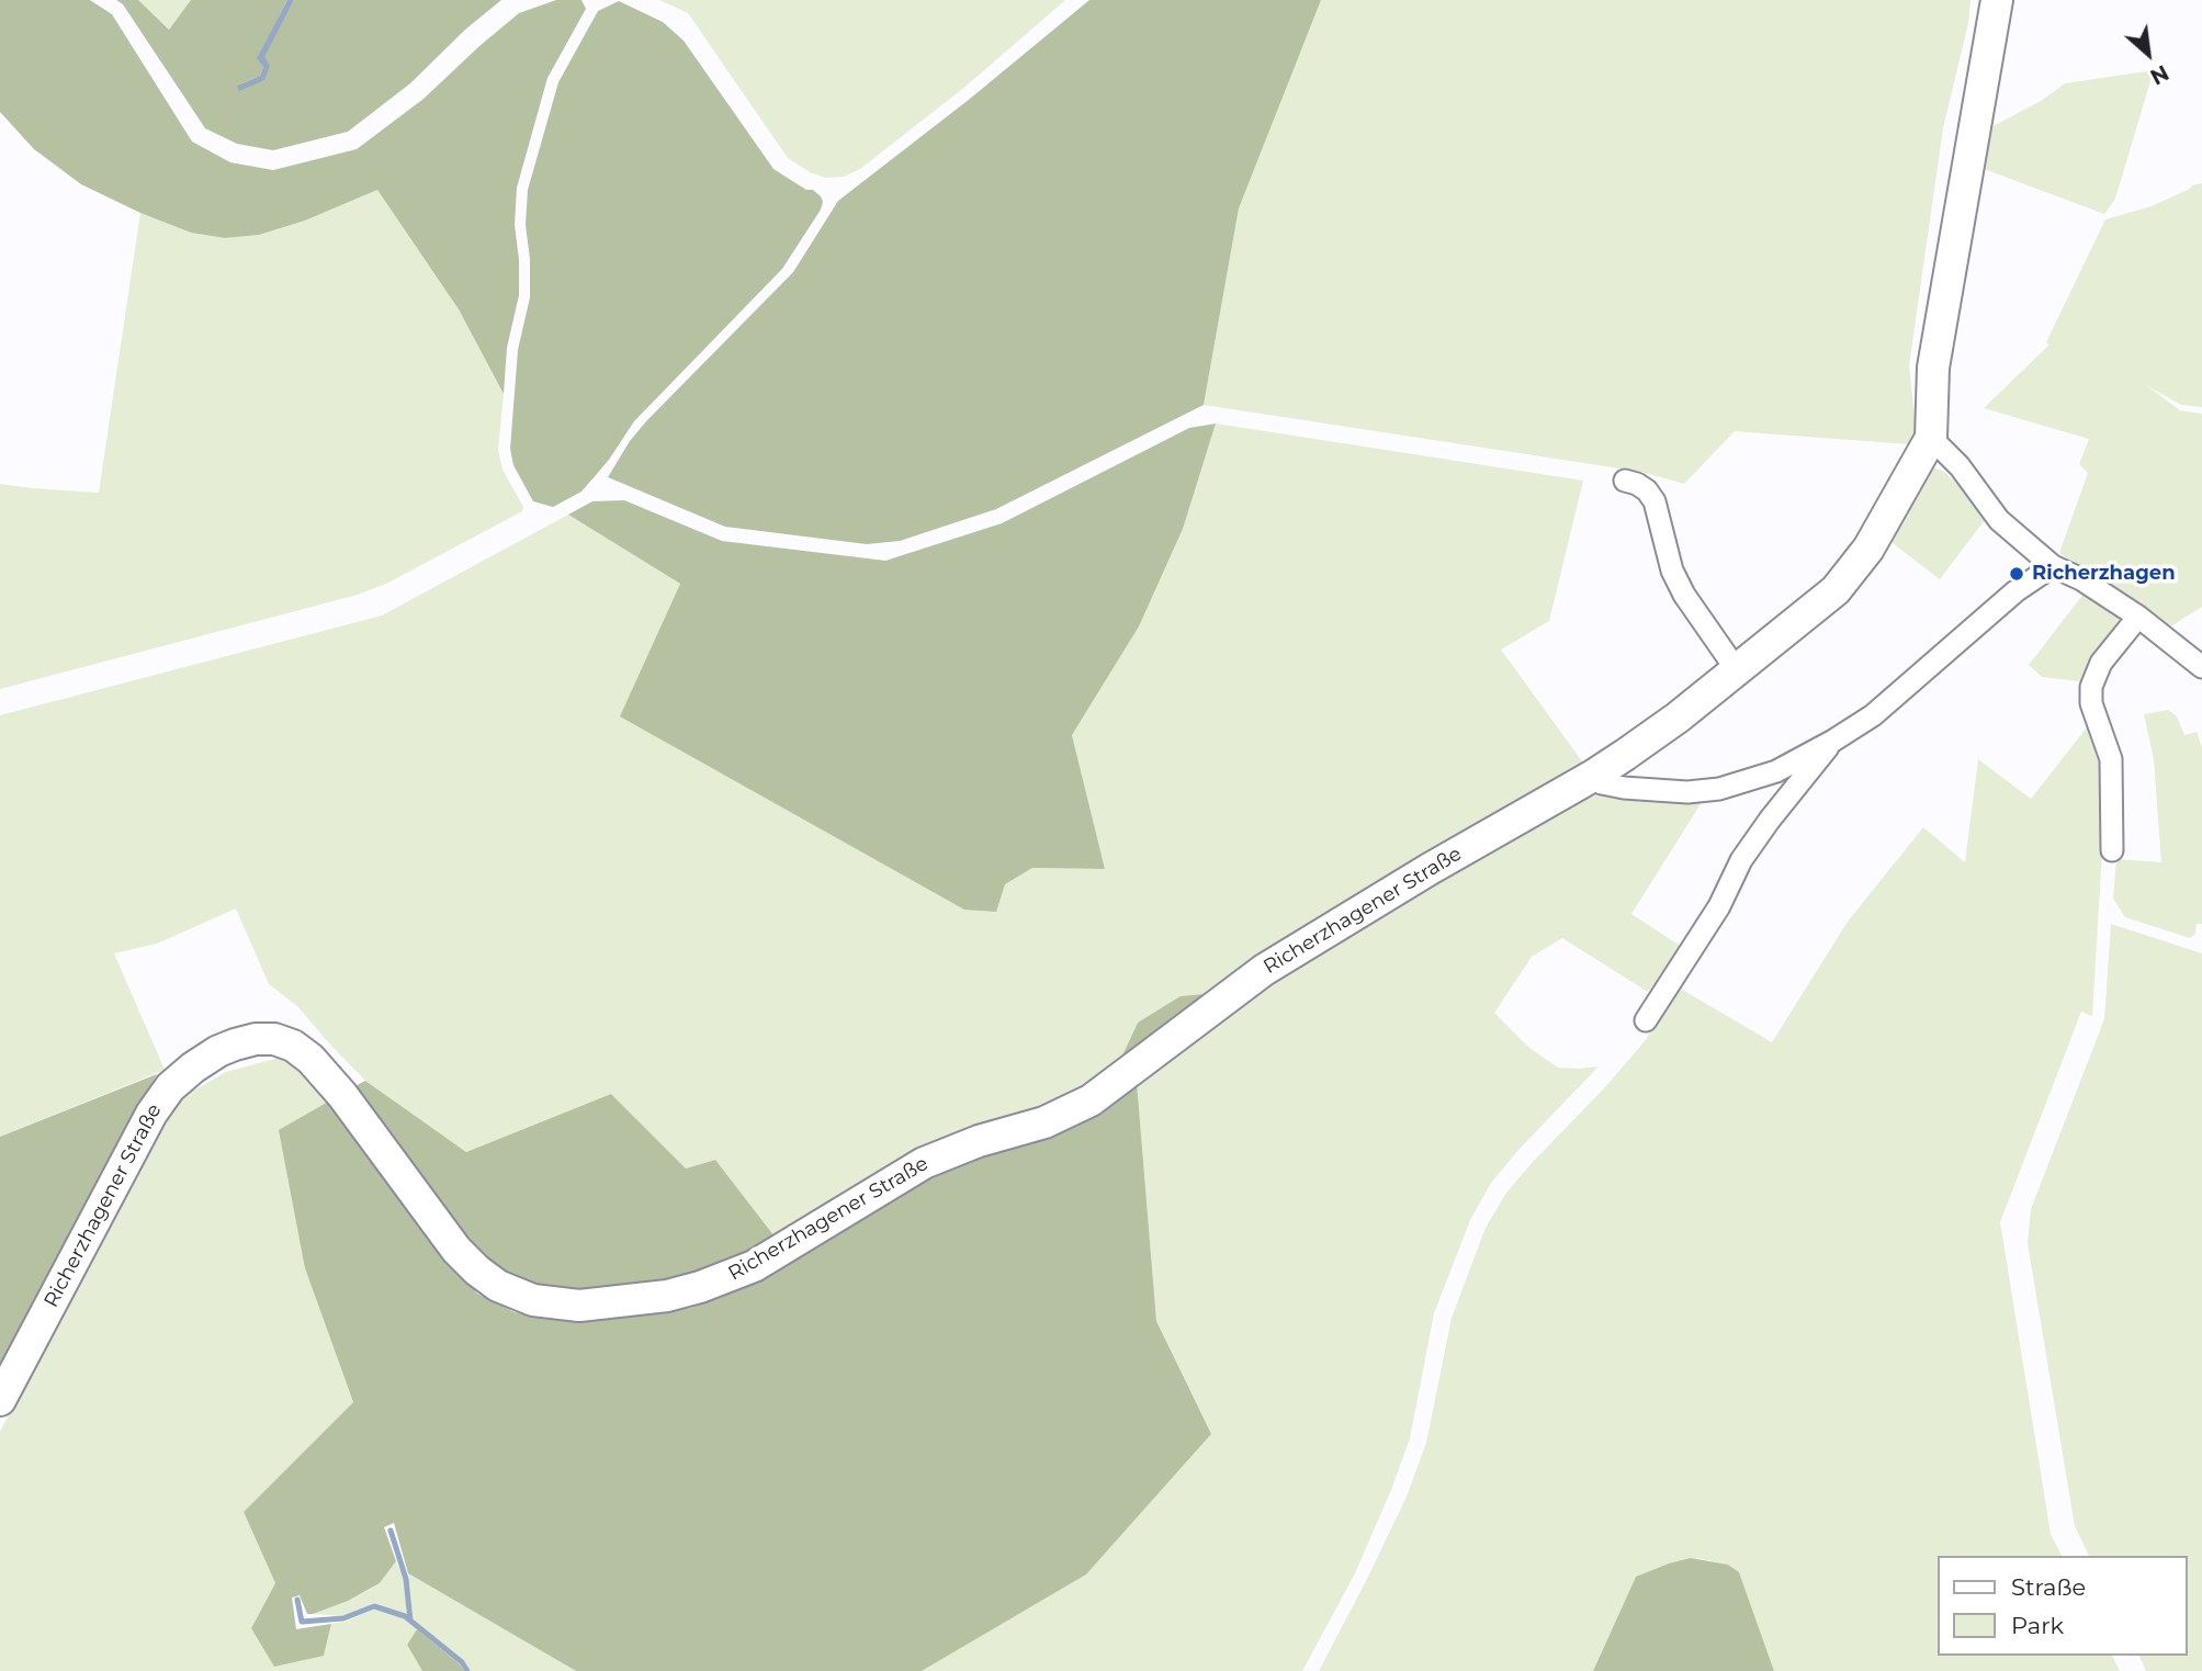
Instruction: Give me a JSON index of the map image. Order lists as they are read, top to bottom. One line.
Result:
{"streets":{"street":["Richerzhagener Straße"]},"places":["Richerzhagen"],"legend":["Straße","Park"],"north":"bottom right"}
